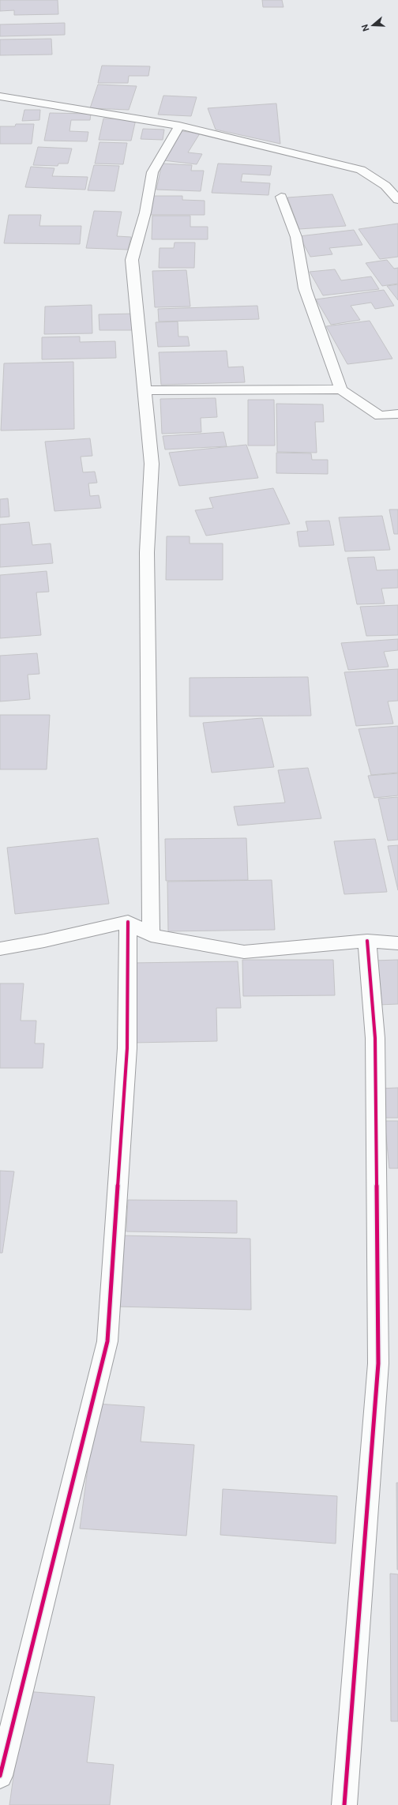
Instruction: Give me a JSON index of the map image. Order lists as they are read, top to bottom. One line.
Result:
{"north":"left"}
